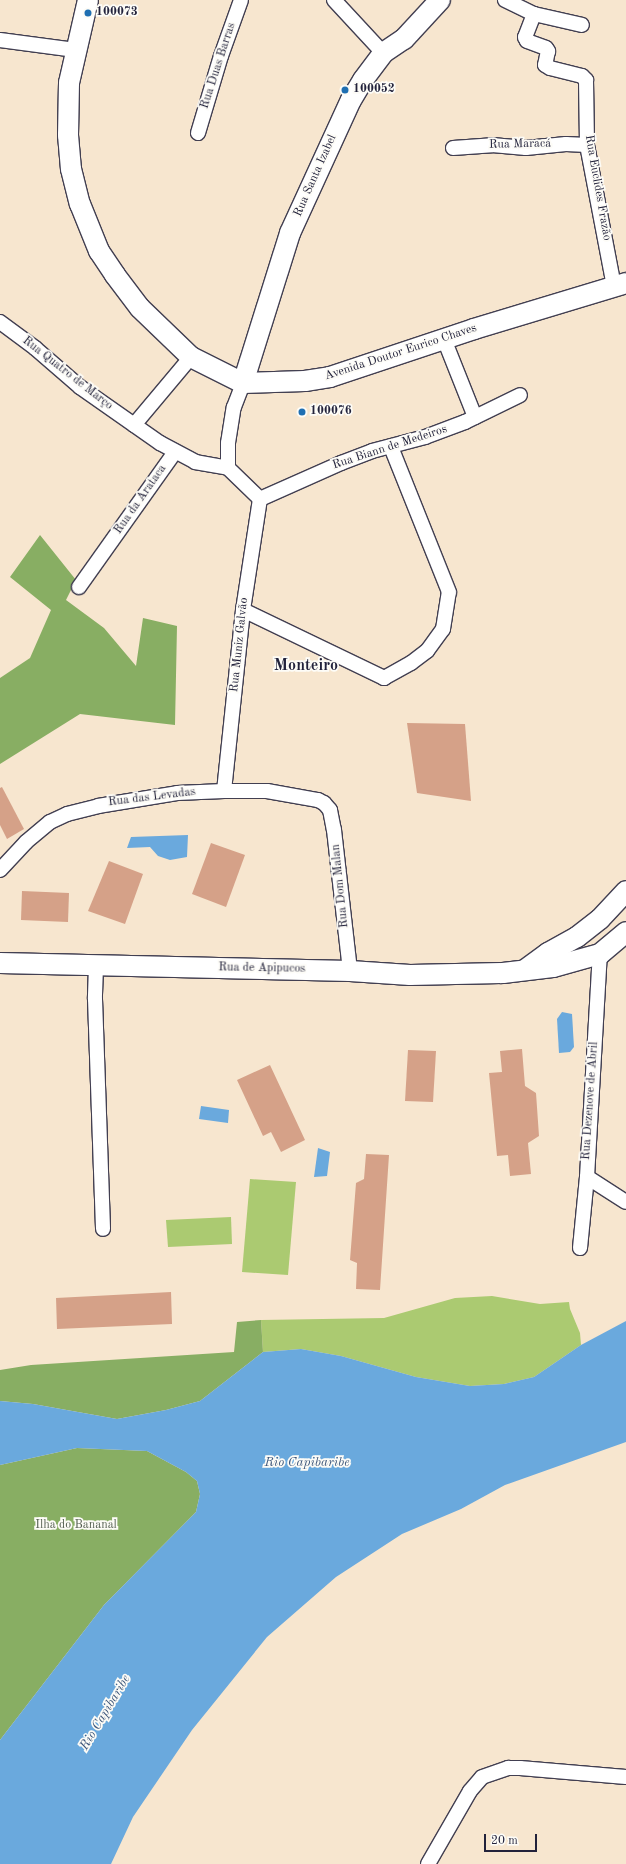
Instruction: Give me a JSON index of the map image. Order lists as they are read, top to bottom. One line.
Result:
{"streets":{"street":["Rua Duas Barras","Rua Maracá","Rua Santa Izabel","Rua Euclides Frazão","Avenida Doutor Eurico Chaves","Rua Quatro de Março","Rua Biann de Medeiros","Rua da Arataca","Rua Muniz Galvão","Rua das Levadas","Rua Dom Malan","Rua de Apipucos","Rua Dezenove de Abril"]},"crossings":[["Rua Maracá","Rua Euclides Frazão"],["Rua Santa Izabel","Avenida Doutor Eurico Chaves"],["Rua Euclides Frazão","Avenida Doutor Eurico Chaves"],["Rua Quatro de Março","Rua da Arataca"],["Rua Biann de Medeiros","Rua Muniz Galvão"],["Rua Muniz Galvão","Rua das Levadas"],["Rua das Levadas","Rua Dom Malan"],["Rua Dom Malan","Rua de Apipucos"],["Rua de Apipucos","Rua Dezenove de Abril"]],"districts":["Monteiro"],"water":["Rio Capibaribe"],"parks":["Ilha do Bananal"],"places":["100073","100052","100076"],"scale_bar":"20 m"}
